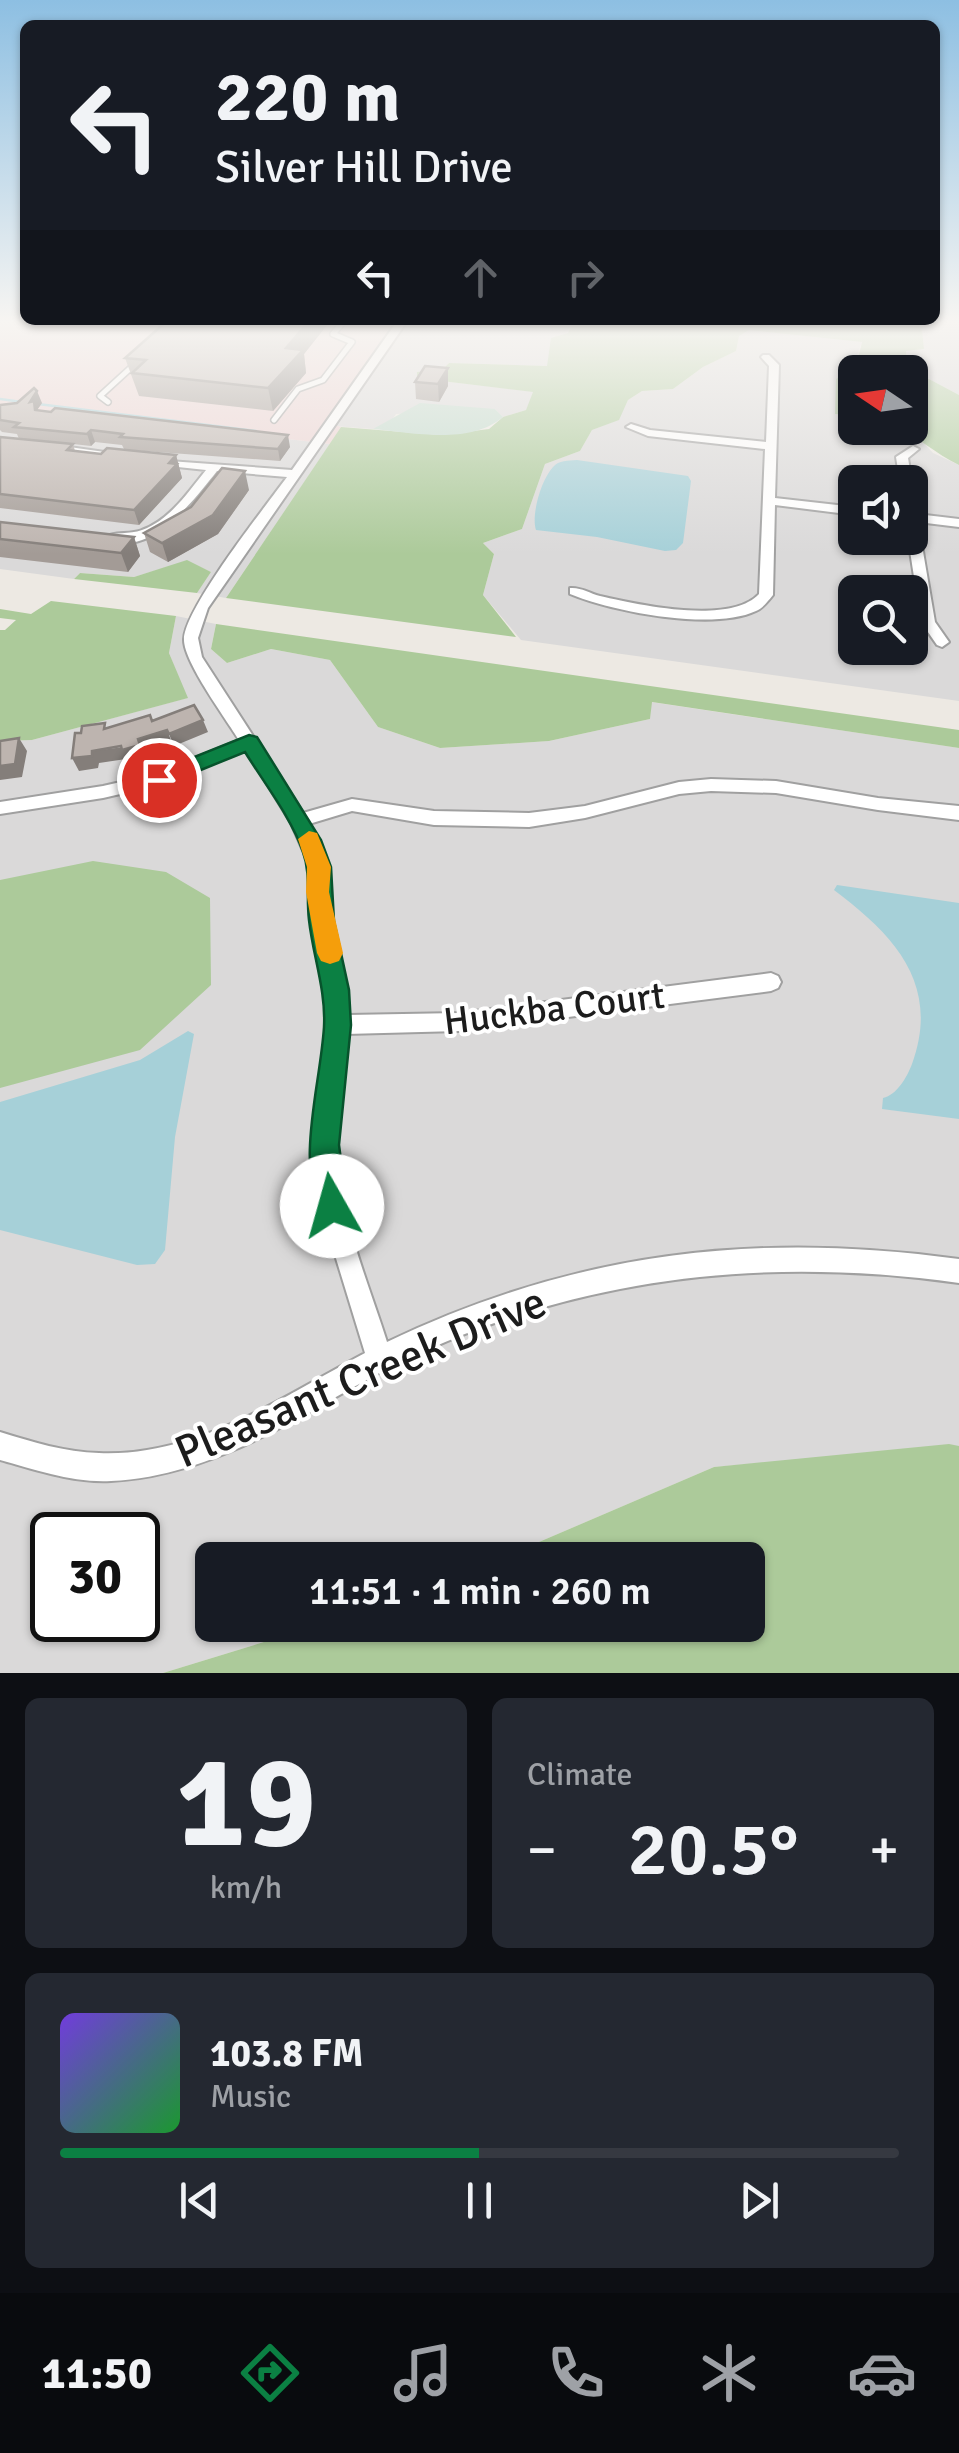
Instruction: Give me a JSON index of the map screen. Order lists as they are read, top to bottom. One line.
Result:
{"streets":{"street":["Huckba Court","Pleasant Creek Drive"]},"north":"left","page":{"turn":["220 m","Silver Hill Drive"],"limit":"30","trip":"11:51 · 1 min · 260 m","tile":[["19","km/h"],"Climate"],"heat":["−","20.5°","+"],"song":["103.8 FM","Music"],"tabs":"11:50"}}
